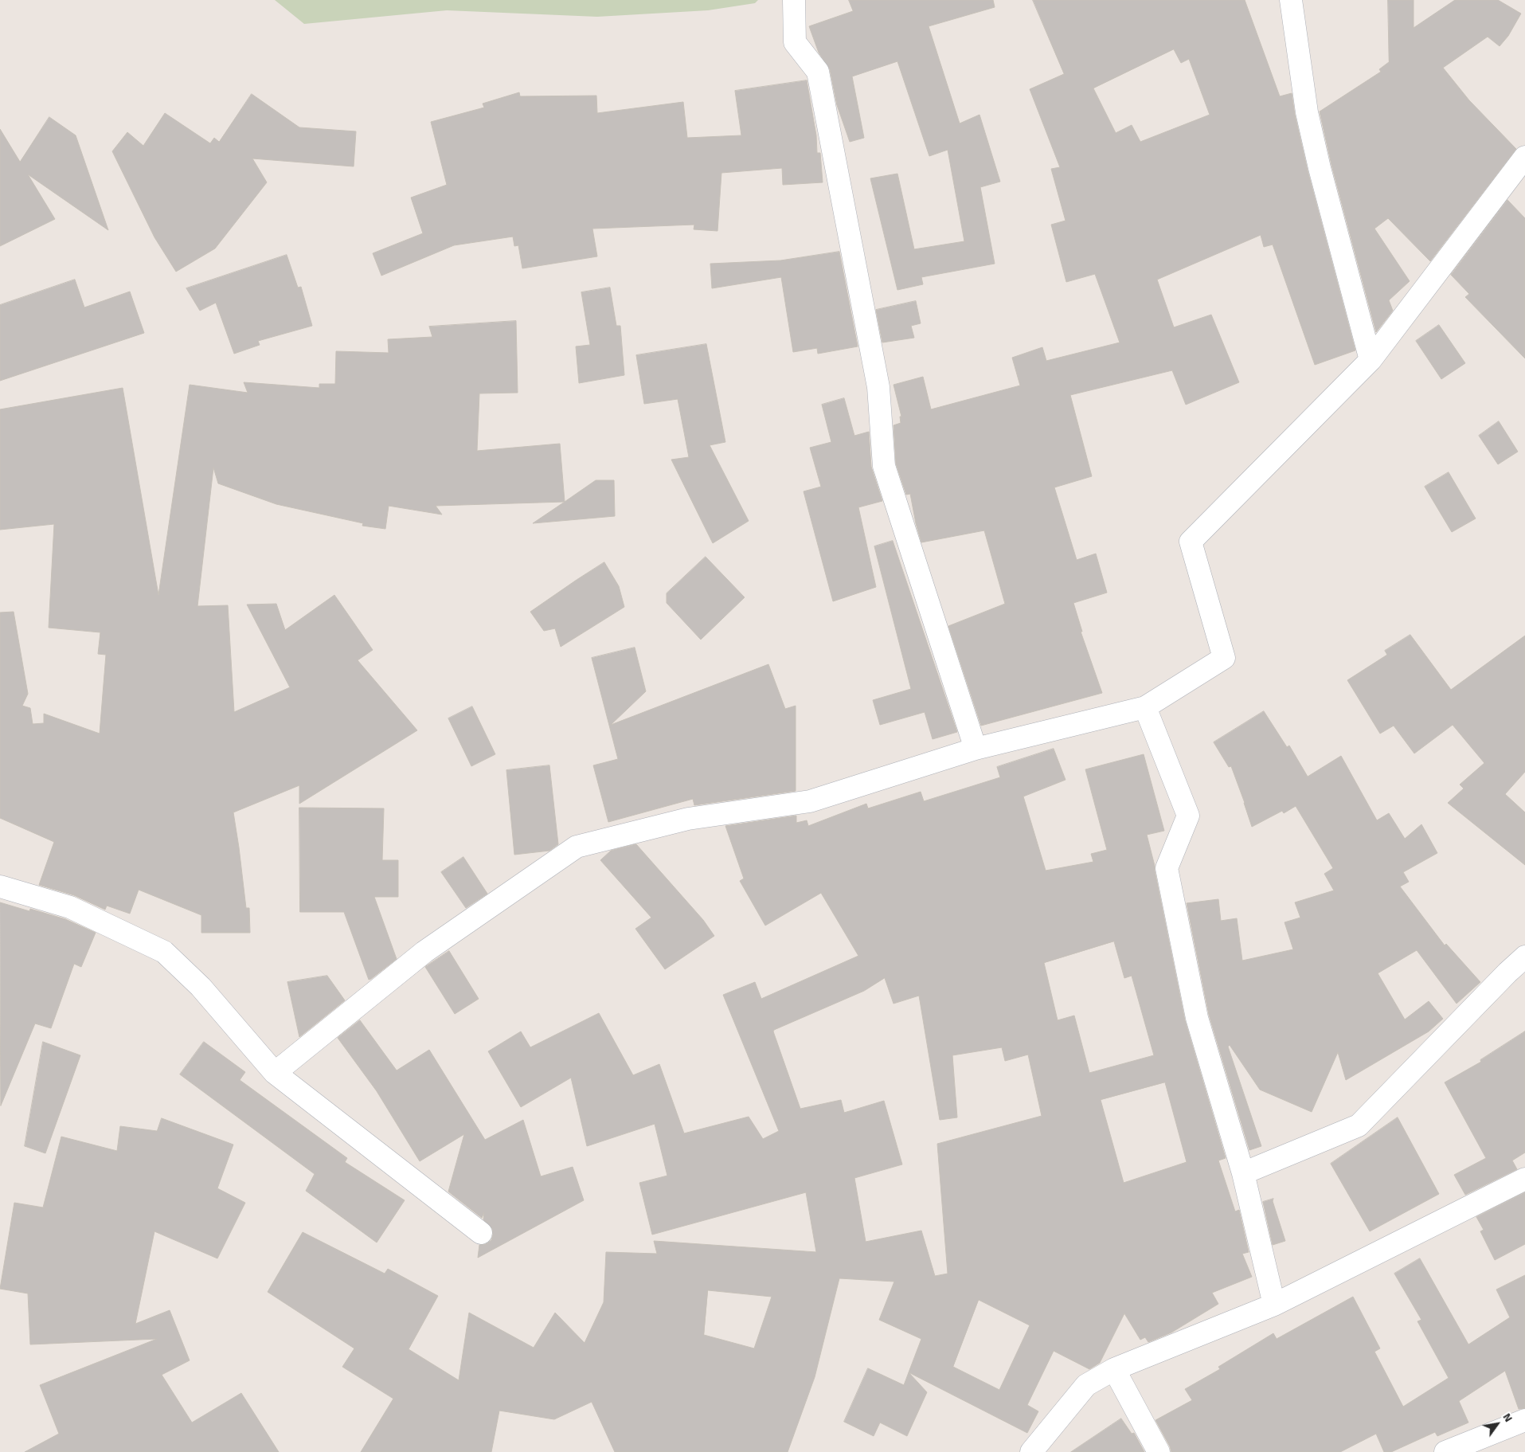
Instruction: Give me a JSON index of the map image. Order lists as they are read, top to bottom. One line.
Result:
{"north":"top right"}
